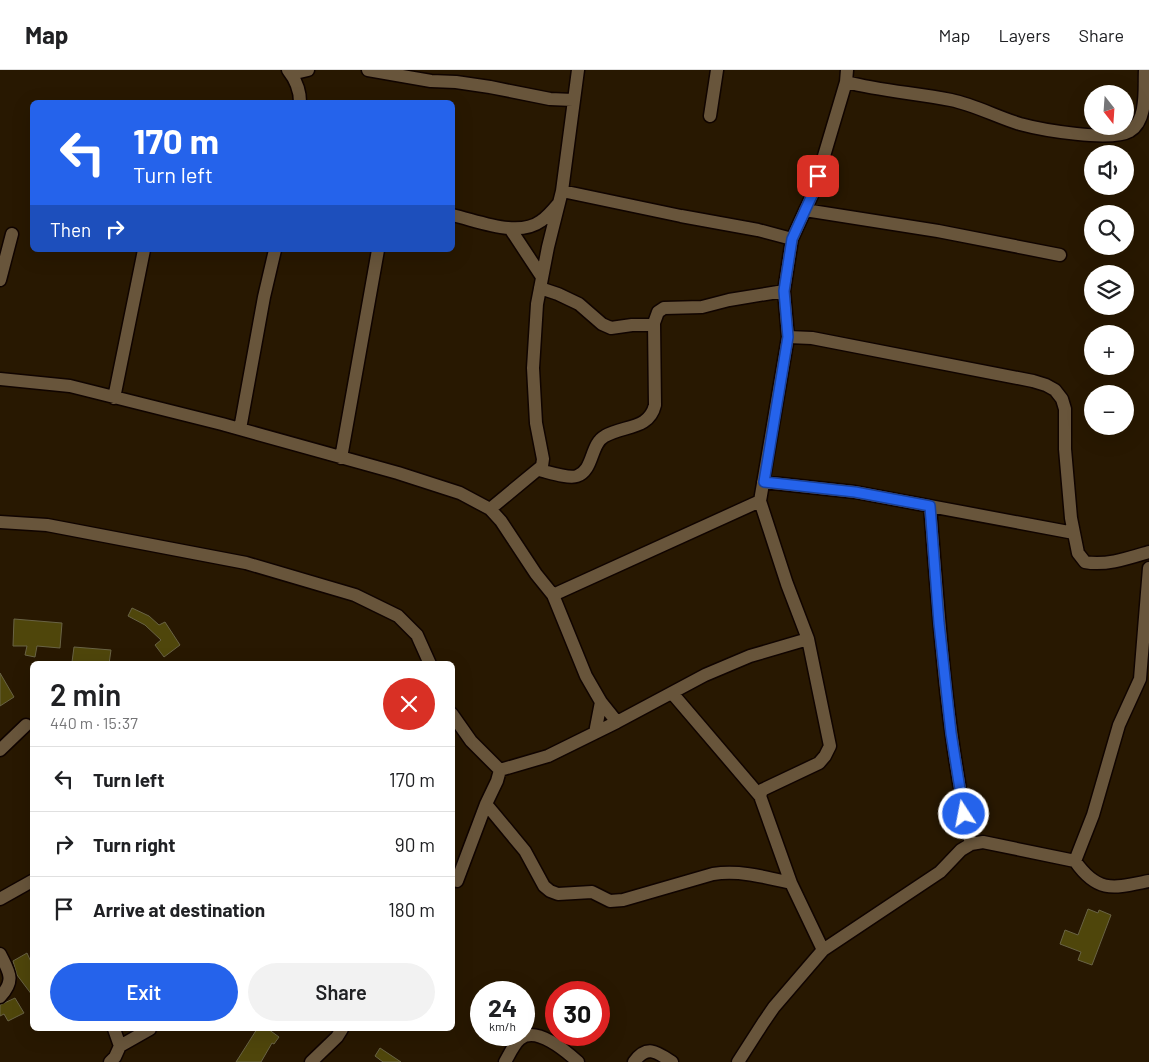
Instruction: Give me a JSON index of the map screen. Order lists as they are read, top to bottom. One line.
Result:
{"north":"bottom","page":{"header":"Map","nav":["Map","Layers","Share"],"map_buttons":["+","−"],"turn":["170 m","Turn left"],"then":"Then","heading":["2 min","440 m · 15:37"],"list":[{"name":"Turn left","value":"170 m"},{"name":"Turn right","value":"90 m"},{"name":"Arrive at destination","value":"180 m"}],"buttons":["Exit","Share"],"speed":"24 km/h","limit":"30"}}
